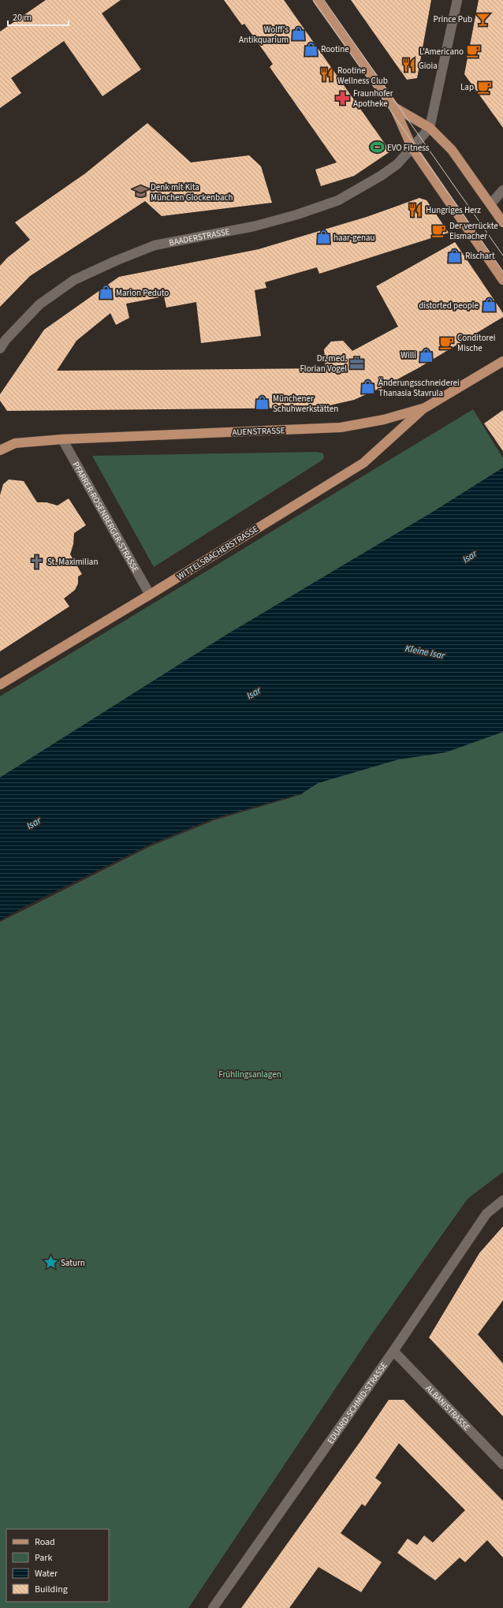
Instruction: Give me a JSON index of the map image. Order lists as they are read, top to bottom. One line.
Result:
{"streets":{"main road":["AUENSTRASSE","WITTELSBACHERSTRASSE"],"street":["BAADERSTRASSE","PFARRER-ROSENBERGER-STRASSE","EDUARD-SCHMID-STRASSE","ALBANISTRASSE"]},"crossings":[["AUENSTRASSE","PFARRER-ROSENBERGER-STRASSE"],["AUENSTRASSE","WITTELSBACHERSTRASSE"],["PFARRER-ROSENBERGER-STRASSE","WITTELSBACHERSTRASSE"],["EDUARD-SCHMID-STRASSE","ALBANISTRASSE"]],"water":["Isar","Kleine Isar"],"parks":["Frühlingsanlagen"],"places":{"bar":["Prince Pub"],"shop":["Wolff's Antikquarium","Rootine","haar-genau","Rischart","Marion Peduto","distorted people","Willi","Änderungsschneiderei Thanasia Stavrula","Münchener Schuhwerkstätten"],"cafe":["L'Americano","Lap","Der verrückte Eismacher","Conditorei Mische"],"restaurant":["Gioia","Rootine Wellness Club","Hungriges Herz"],"pharmacy":["Fraunhofer Apotheke"],"sports":["EVO Fitness"],"school or university":["Denk mit Kita München Glockenbach"],"office":["Dr. med. Florian Vogel"],"church":["St. Maximilian"],"place":["Saturn"]},"legend":["Road","Park","Water","Building"],"scale_bar":"20 m"}
